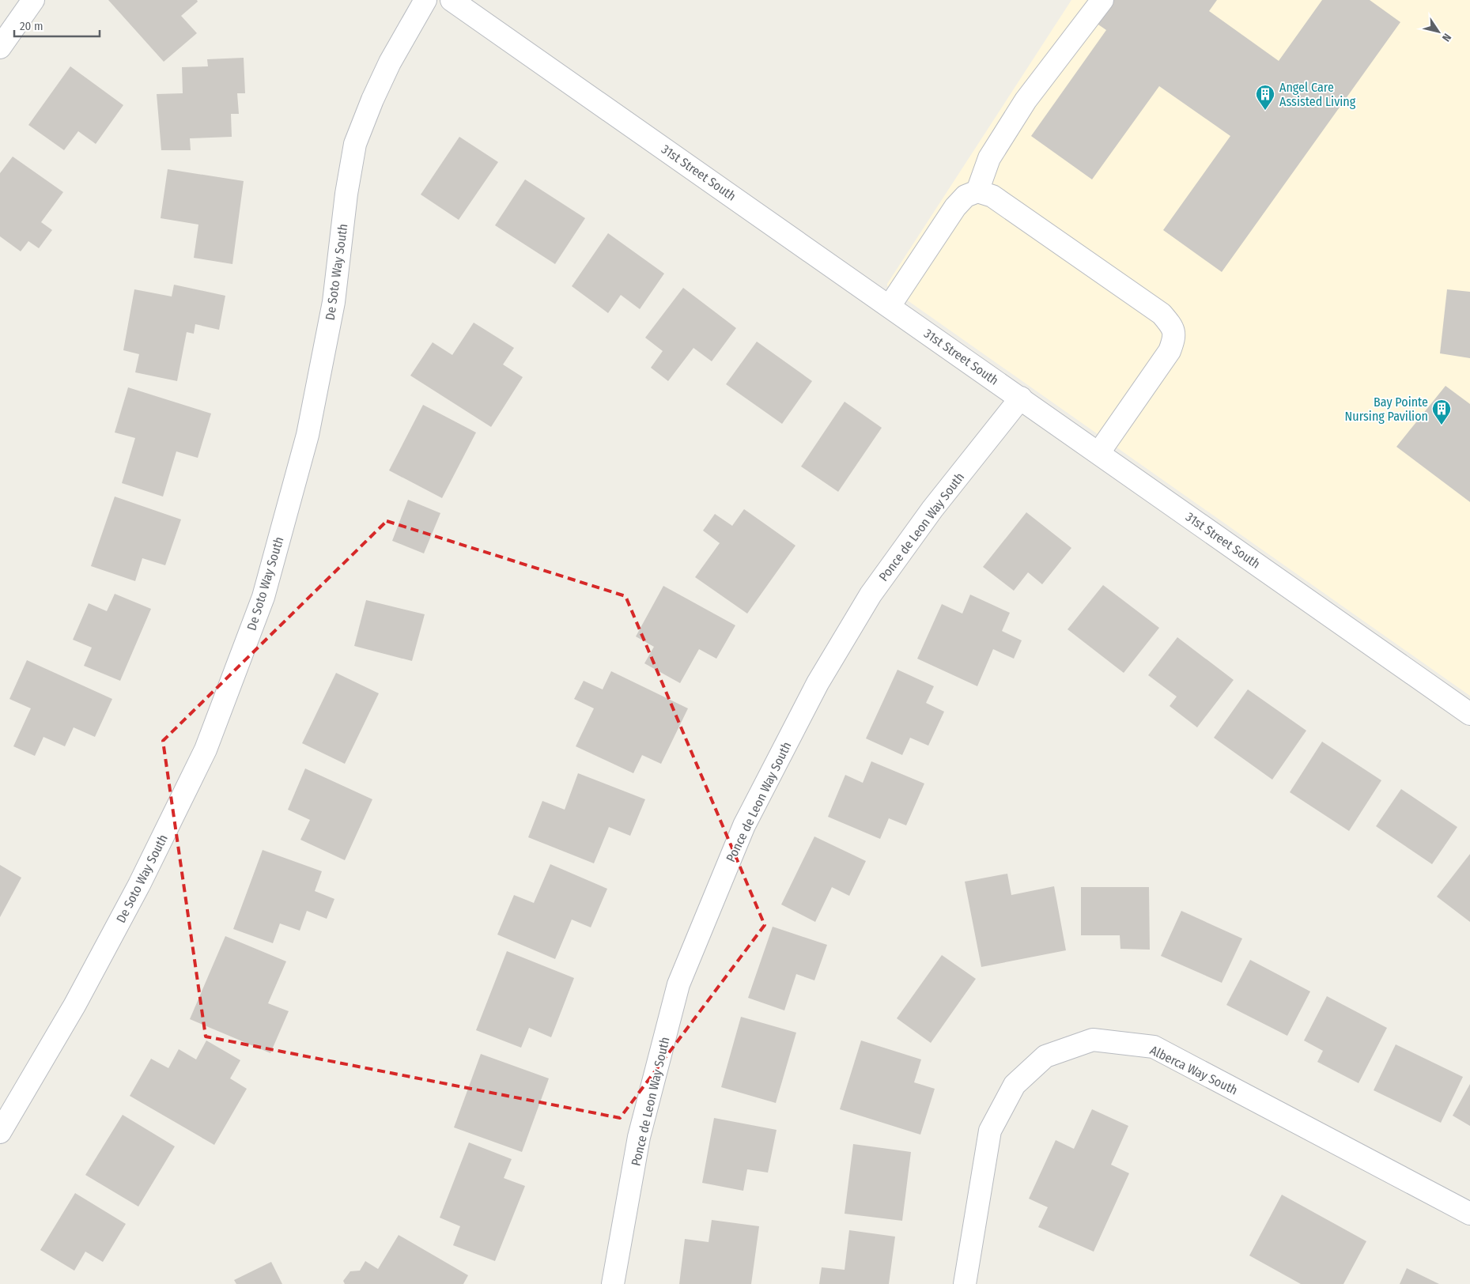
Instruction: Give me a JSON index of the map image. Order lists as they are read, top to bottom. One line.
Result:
{"streets":{"street":["31st Street South","De Soto Way South","Ponce de Leon Way South","Alberca Way South"]},"crossings":[["31st Street South","Ponce de Leon Way South"]],"places":{"building":["Angel Care Assisted Living","Bay Pointe Nursing Pavilion"]},"scale_bar":"20 m","north":"bottom right"}
